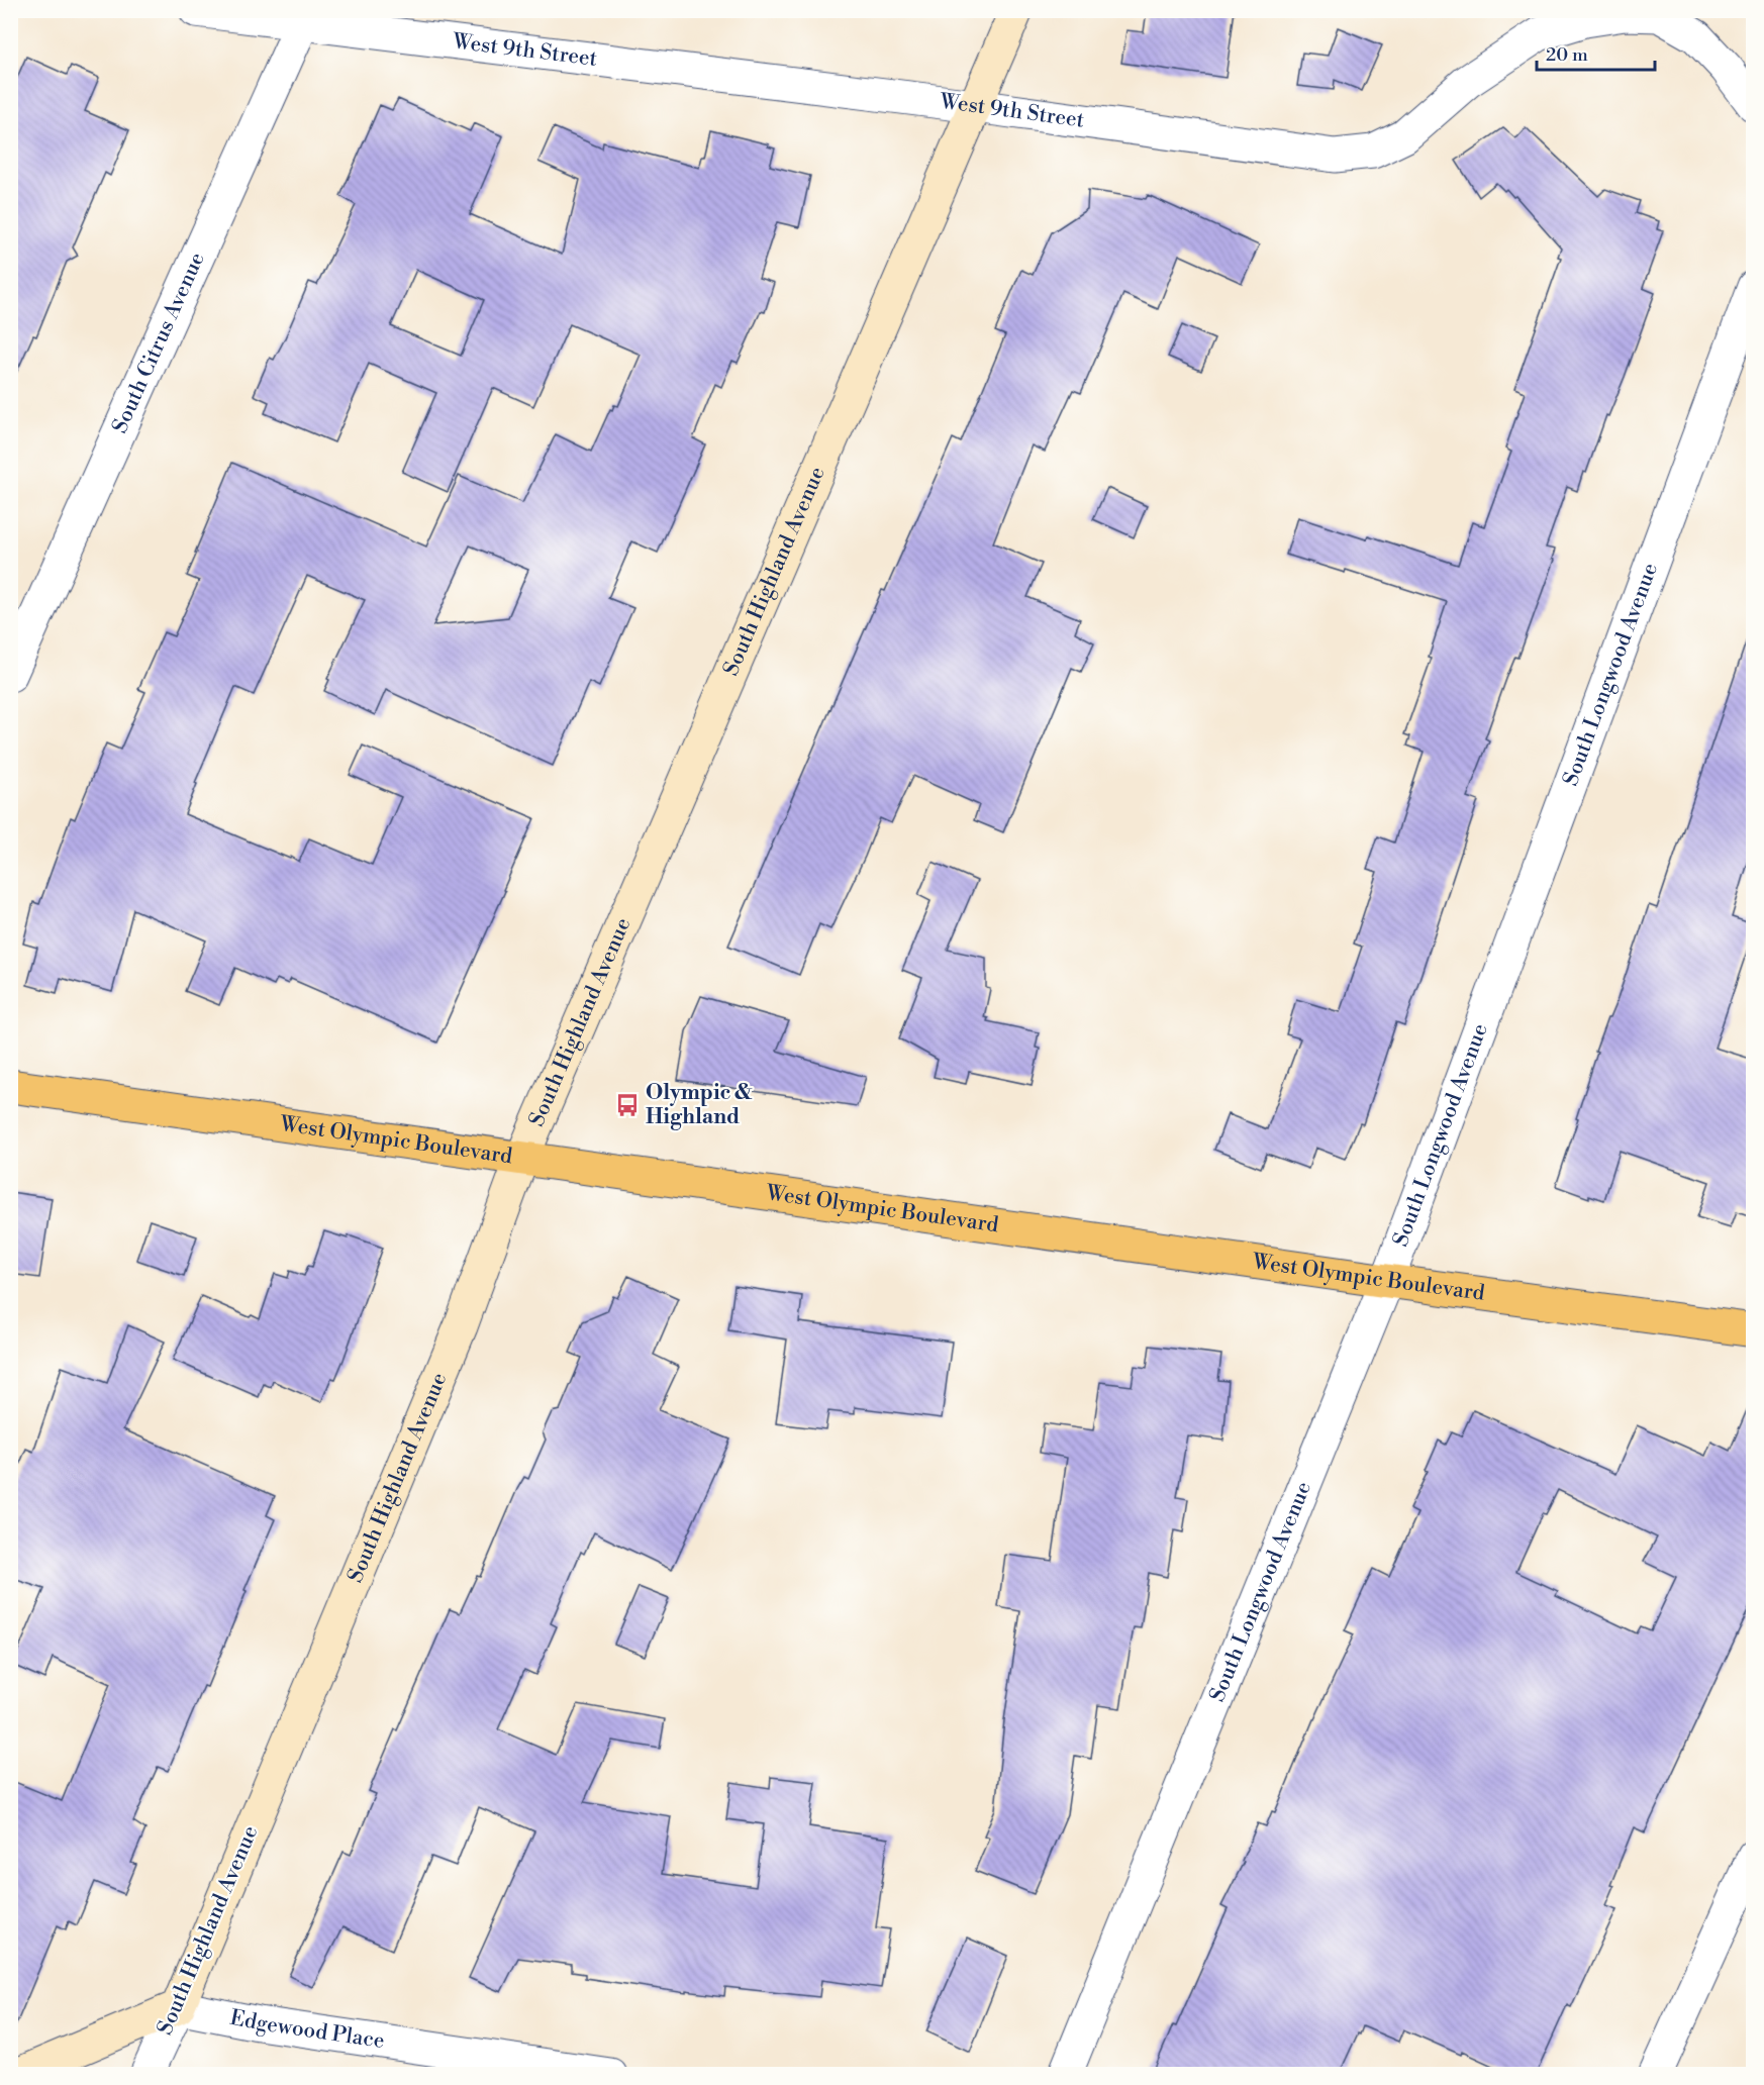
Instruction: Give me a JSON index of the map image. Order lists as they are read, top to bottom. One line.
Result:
{"streets":{"main road":["South Highland Avenue","West Olympic Boulevard"],"street":["West 9th Street","South Citrus Avenue","South Longwood Avenue","Edgewood Place"]},"crossings":[["West 9th Street","South Citrus Avenue"],["West 9th Street","South Highland Avenue"],["South Highland Avenue","West Olympic Boulevard"],["South Highland Avenue","Edgewood Place"],["South Longwood Avenue","West Olympic Boulevard"]],"places":{"bus stop":["Olympic & Highland"]},"scale_bar":"20 m"}
